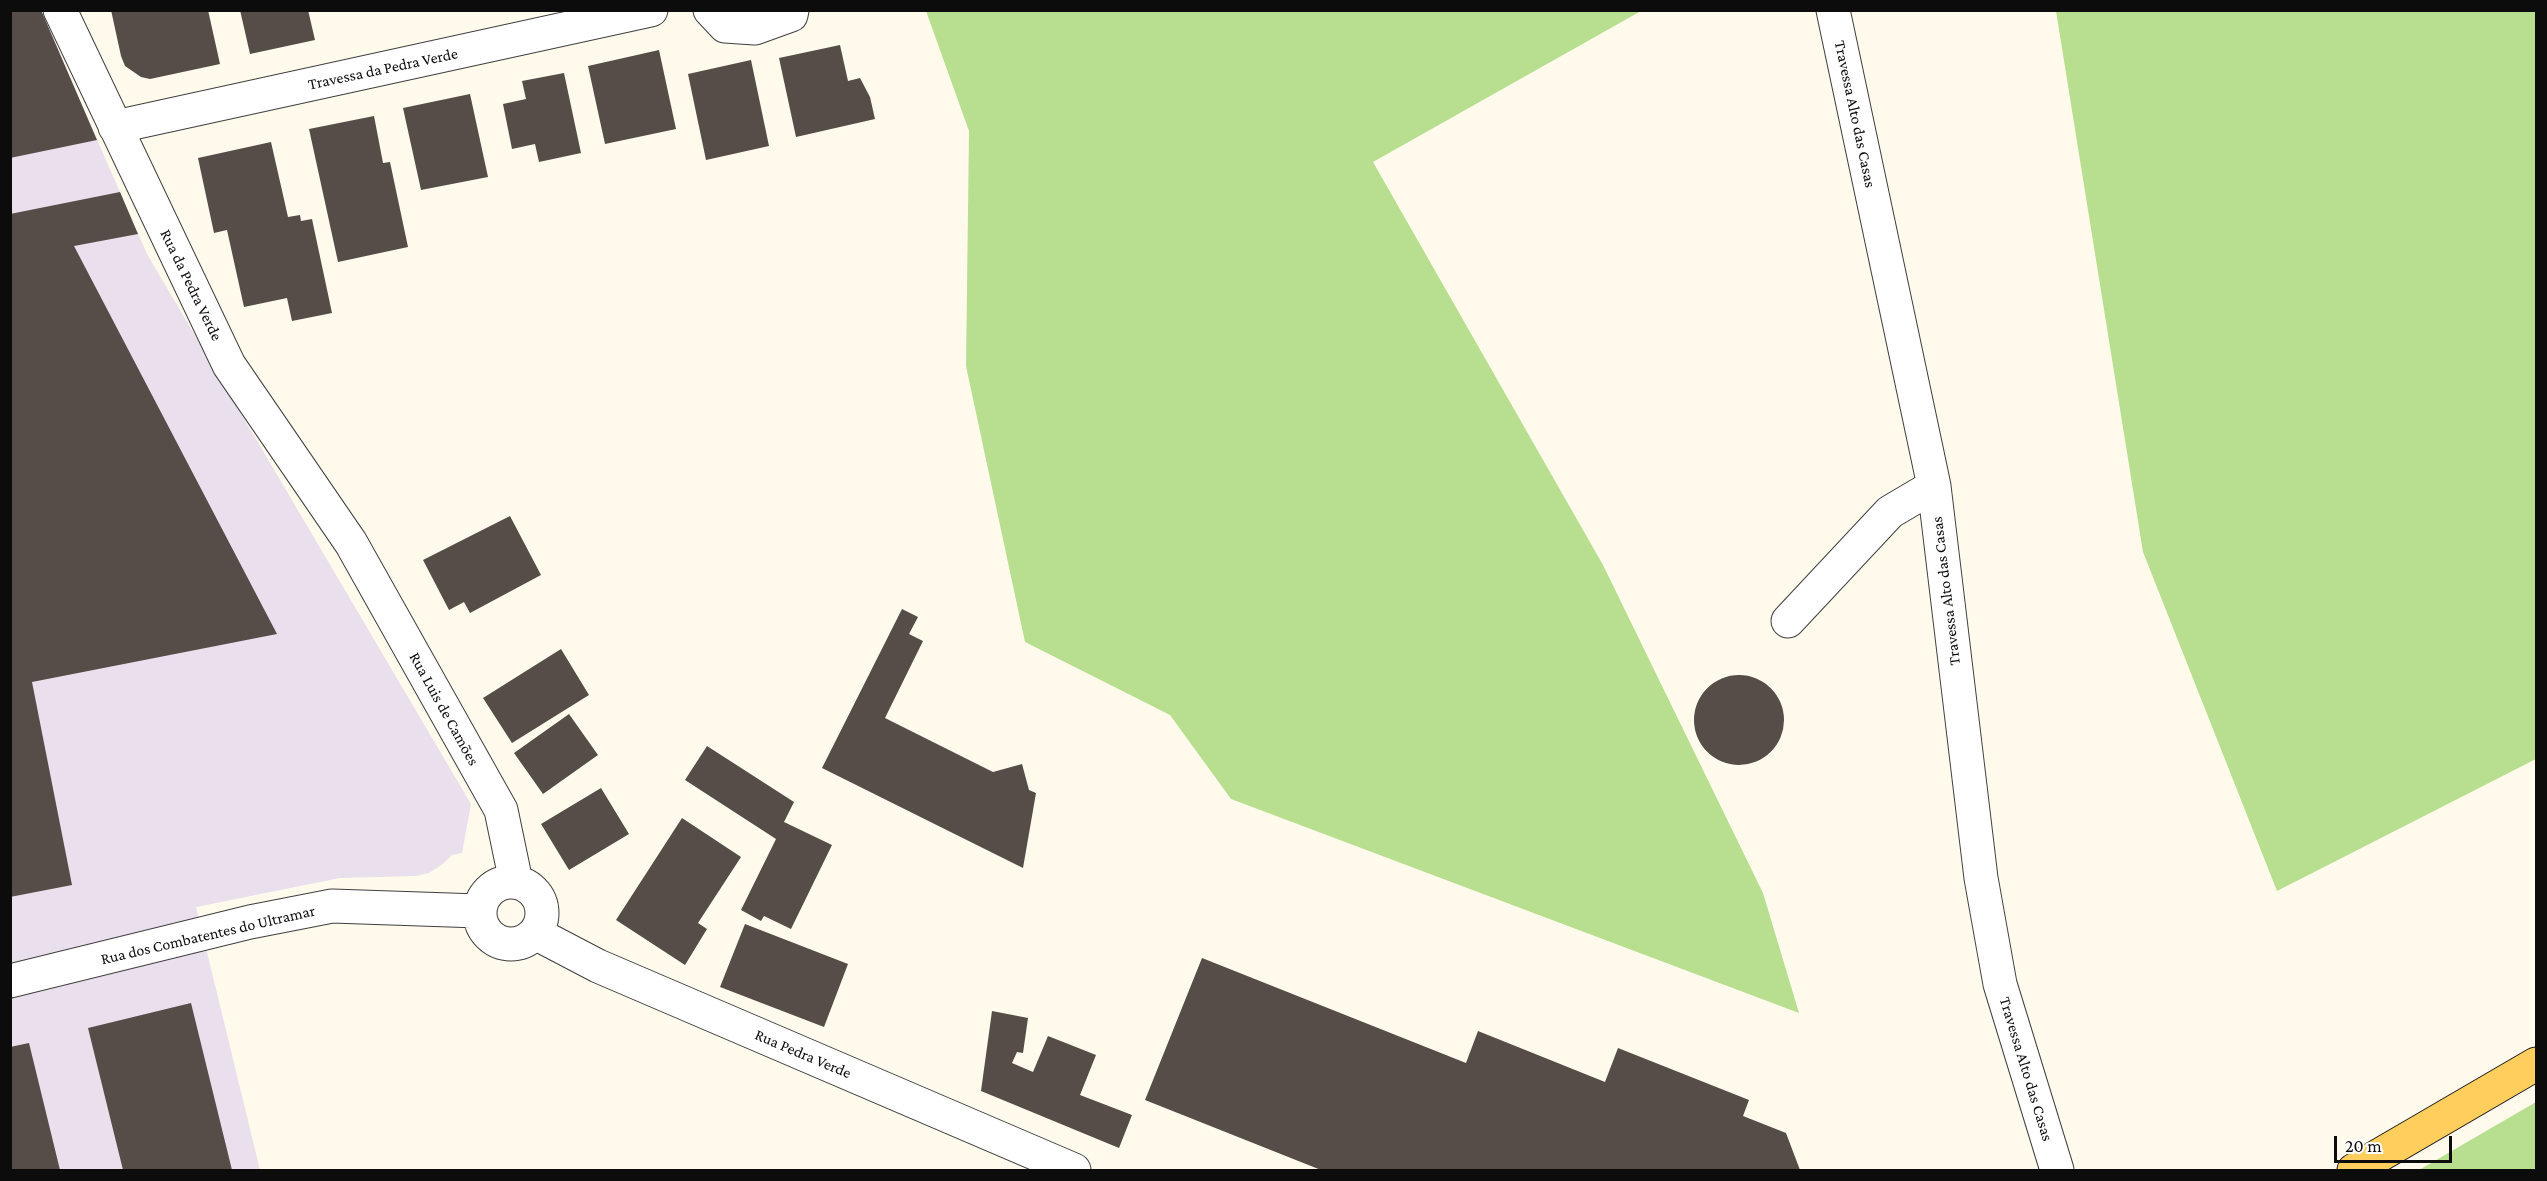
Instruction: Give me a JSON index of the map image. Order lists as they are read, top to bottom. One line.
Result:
{"streets":{"street":["Travessa da Pedra Verde","Travessa Alto das Casas","Rua da Pedra Verde","Rua Luis de Camões","Rua dos Combatentes do Ultramar","Rua Pedra Verde"]},"crossings":[["Travessa da Pedra Verde","Rua da Pedra Verde"],["Rua da Pedra Verde","Rua Luis de Camões"],["Rua Luis de Camões","Rua dos Combatentes do Ultramar"],["Rua Luis de Camões","Rua Pedra Verde"],["Rua dos Combatentes do Ultramar","Rua Pedra Verde"]],"scale_bar":"20 m"}
